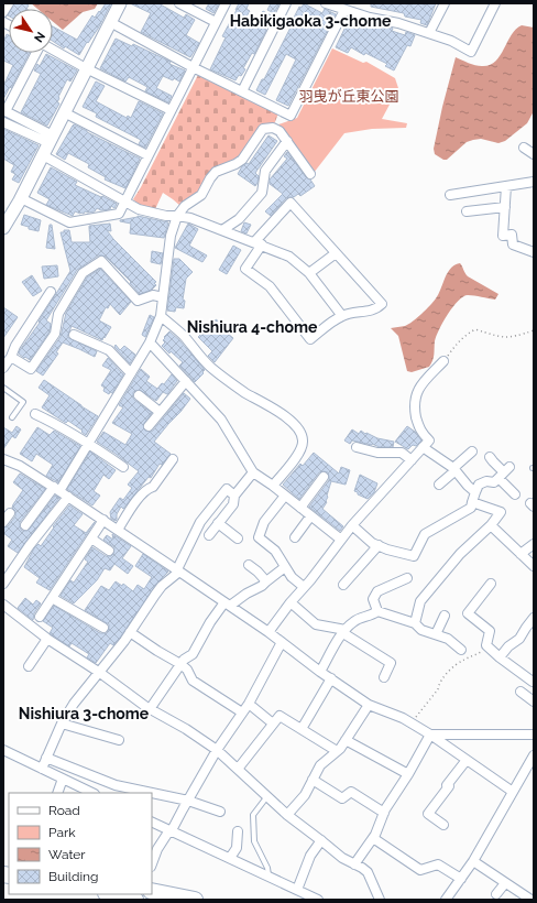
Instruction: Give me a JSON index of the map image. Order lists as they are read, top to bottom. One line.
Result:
{"districts":["Habikigaoka 3-chome","Nishiura 4-chome","Nishiura 3-chome"],"parks":["羽曳が丘東公園"],"legend":["Road","Park","Water","Building"],"north":"bottom right"}
